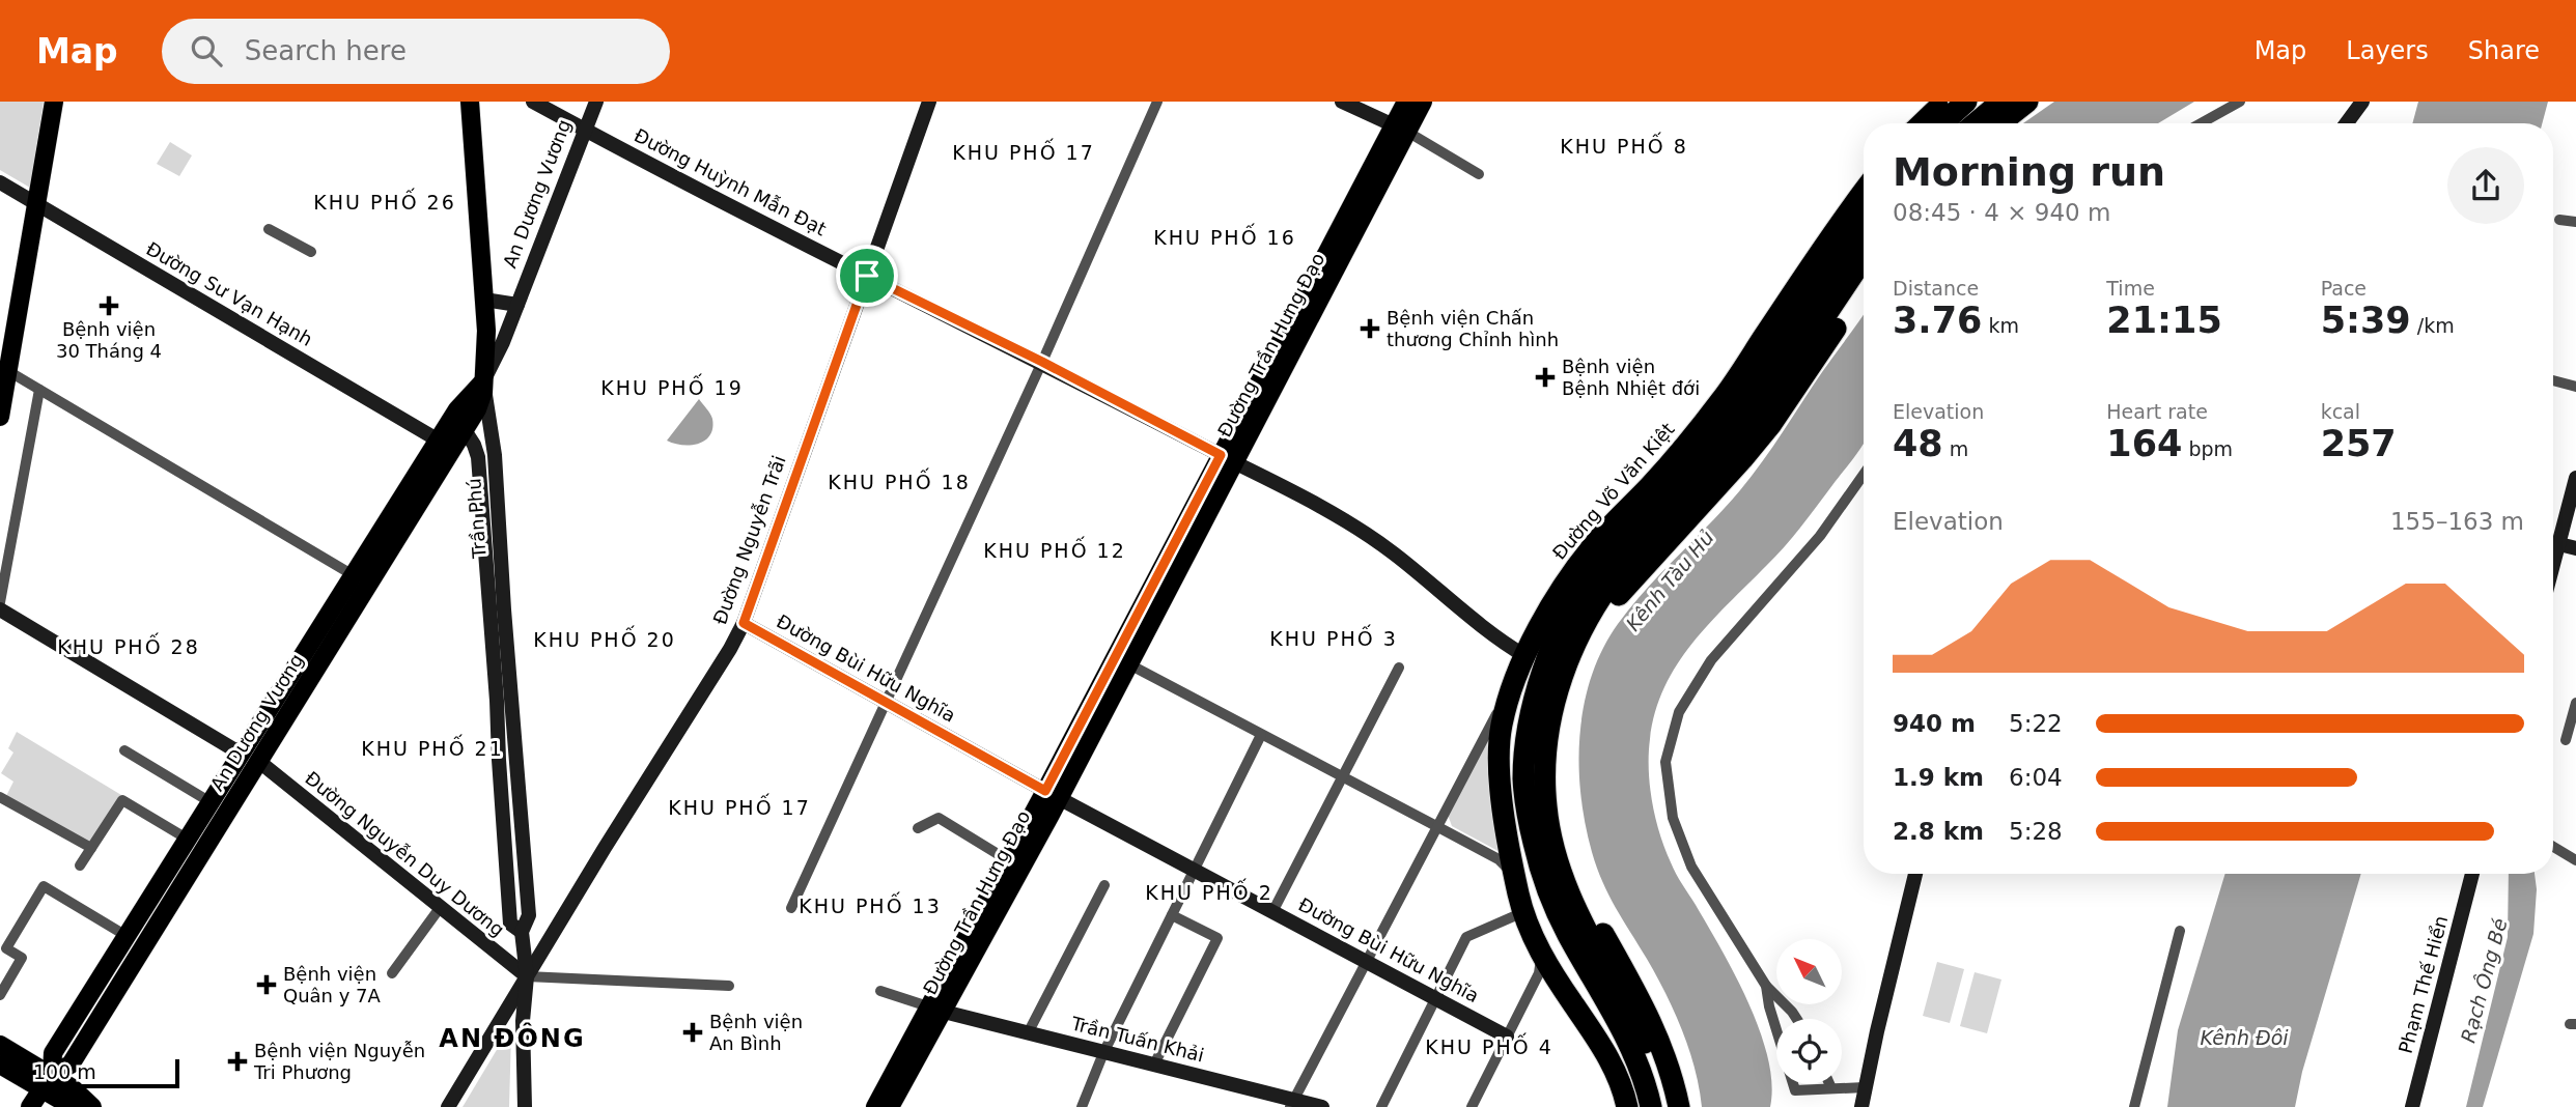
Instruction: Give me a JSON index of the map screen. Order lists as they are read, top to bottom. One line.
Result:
{"streets":{"highway":["Đường Võ Văn Kiệt"],"main road":["An Dương Vương","Đường Trần Hưng Đạo","Trần Phú"],"street":["Đường Huỳnh Mẫn Đạt","Đường Sư Vạn Hạnh","Đường Nguyễn Trãi","Đường Bùi Hữu Nghĩa","Đường Nguyễn Duy Dương","Phạm Thế Hiển","Trần Tuấn Khải"]},"crossings":[["Đường Huỳnh Mẫn Đạt","An Dương Vương"],["Đường Huỳnh Mẫn Đạt","Đường Trần Hưng Đạo"],["Đường Huỳnh Mẫn Đạt","Đường Võ Văn Kiệt"],["Đường Huỳnh Mẫn Đạt","Đường Nguyễn Trãi"],["An Dương Vương","Đường Sư Vạn Hạnh"],["An Dương Vương","Trần Phú"],["An Dương Vương","Đường Nguyễn Duy Dương"],["Đường Trần Hưng Đạo","Đường Bùi Hữu Nghĩa"],["Đường Trần Hưng Đạo","Trần Tuấn Khải"],["Trần Phú","Đường Nguyễn Trãi"],["Trần Phú","Đường Nguyễn Duy Dương"],["Đường Nguyễn Trãi","Đường Bùi Hữu Nghĩa"],["Đường Nguyễn Trãi","Đường Nguyễn Duy Dương"]],"districts":["KHU PHỐ 8","KHU PHỐ 17","KHU PHỐ 26","KHU PHỐ 16","KHU PHỐ 19","KHU PHỐ 18","KHU PHỐ 12","KHU PHỐ 3","KHU PHỐ 20","KHU PHỐ 28","KHU PHỐ 21","KHU PHỐ 17","KHU PHỐ 2","KHU PHỐ 13","AN ĐÔNG","KHU PHỐ 4"],"water":["Kênh Tàu Hủ","Rạch Ông Bé","Kênh Đôi"],"places":{"health":["Bệnh viện 30 Tháng 4","Bệnh viện Chấn thương Chỉnh hình","Bệnh viện Bệnh Nhiệt đới","Bệnh viện Quân y 7A","Bệnh viện An Bình","Bệnh viện Nguyễn Tri Phương"]},"scale_bar":"100 m","north":"top left","page":{"header":"Map","search":"Search here","nav":["Map","Layers","Share"],"heading":["Morning run","08:45 · 4 × 940 m"],"stats":[["Distance","3.76 km"],["Time","21:15"],["Pace","5:39 /km"],["Elevation","48 m"],["Heart rate","164 bpm"],["kcal","257"]],"chart":["Elevation","155–163 m"],"list":[{"name":"940 m","note":"5:22"},{"name":"1.9 km","note":"6:04"},{"name":"2.8 km","note":"5:28"}],"scale":"100 m"}}
